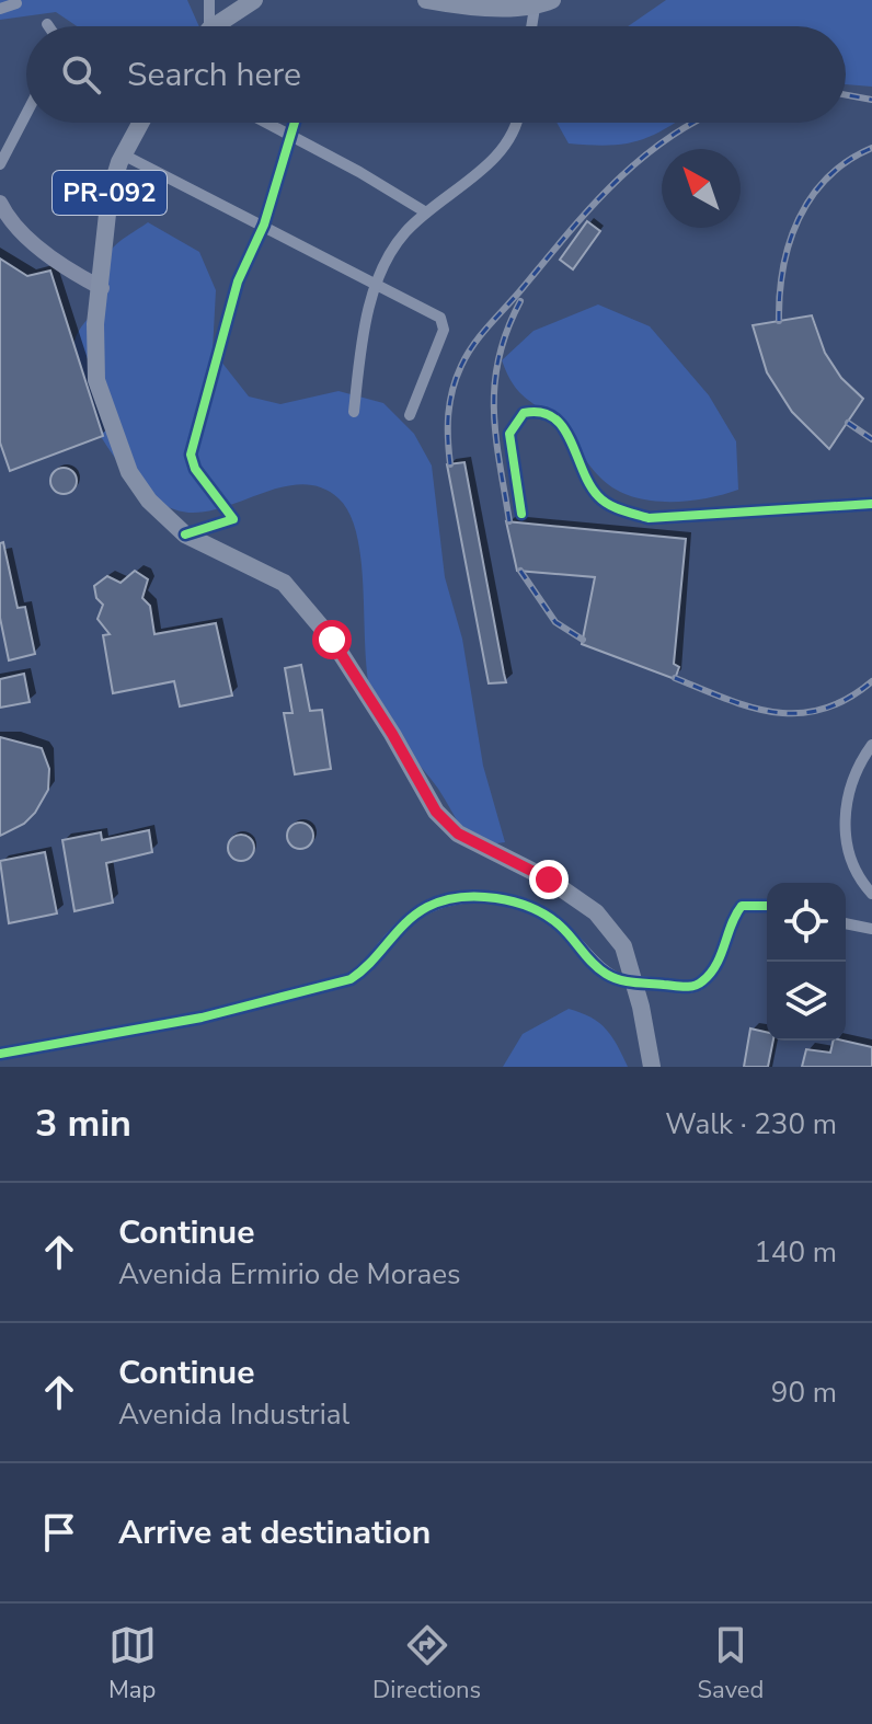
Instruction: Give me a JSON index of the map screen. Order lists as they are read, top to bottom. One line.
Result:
{"streets":{"main road":["PR-092"]},"north":"top left","page":{"search":"Search here","heading":["3 min","Walk · 230 m"],"list":[["Continue","Avenida Ermirio de Moraes","140 m"],["Continue","Avenida Industrial","90 m"],"Arrive at destination"],"nav":["Map","Directions","Saved"]}}
